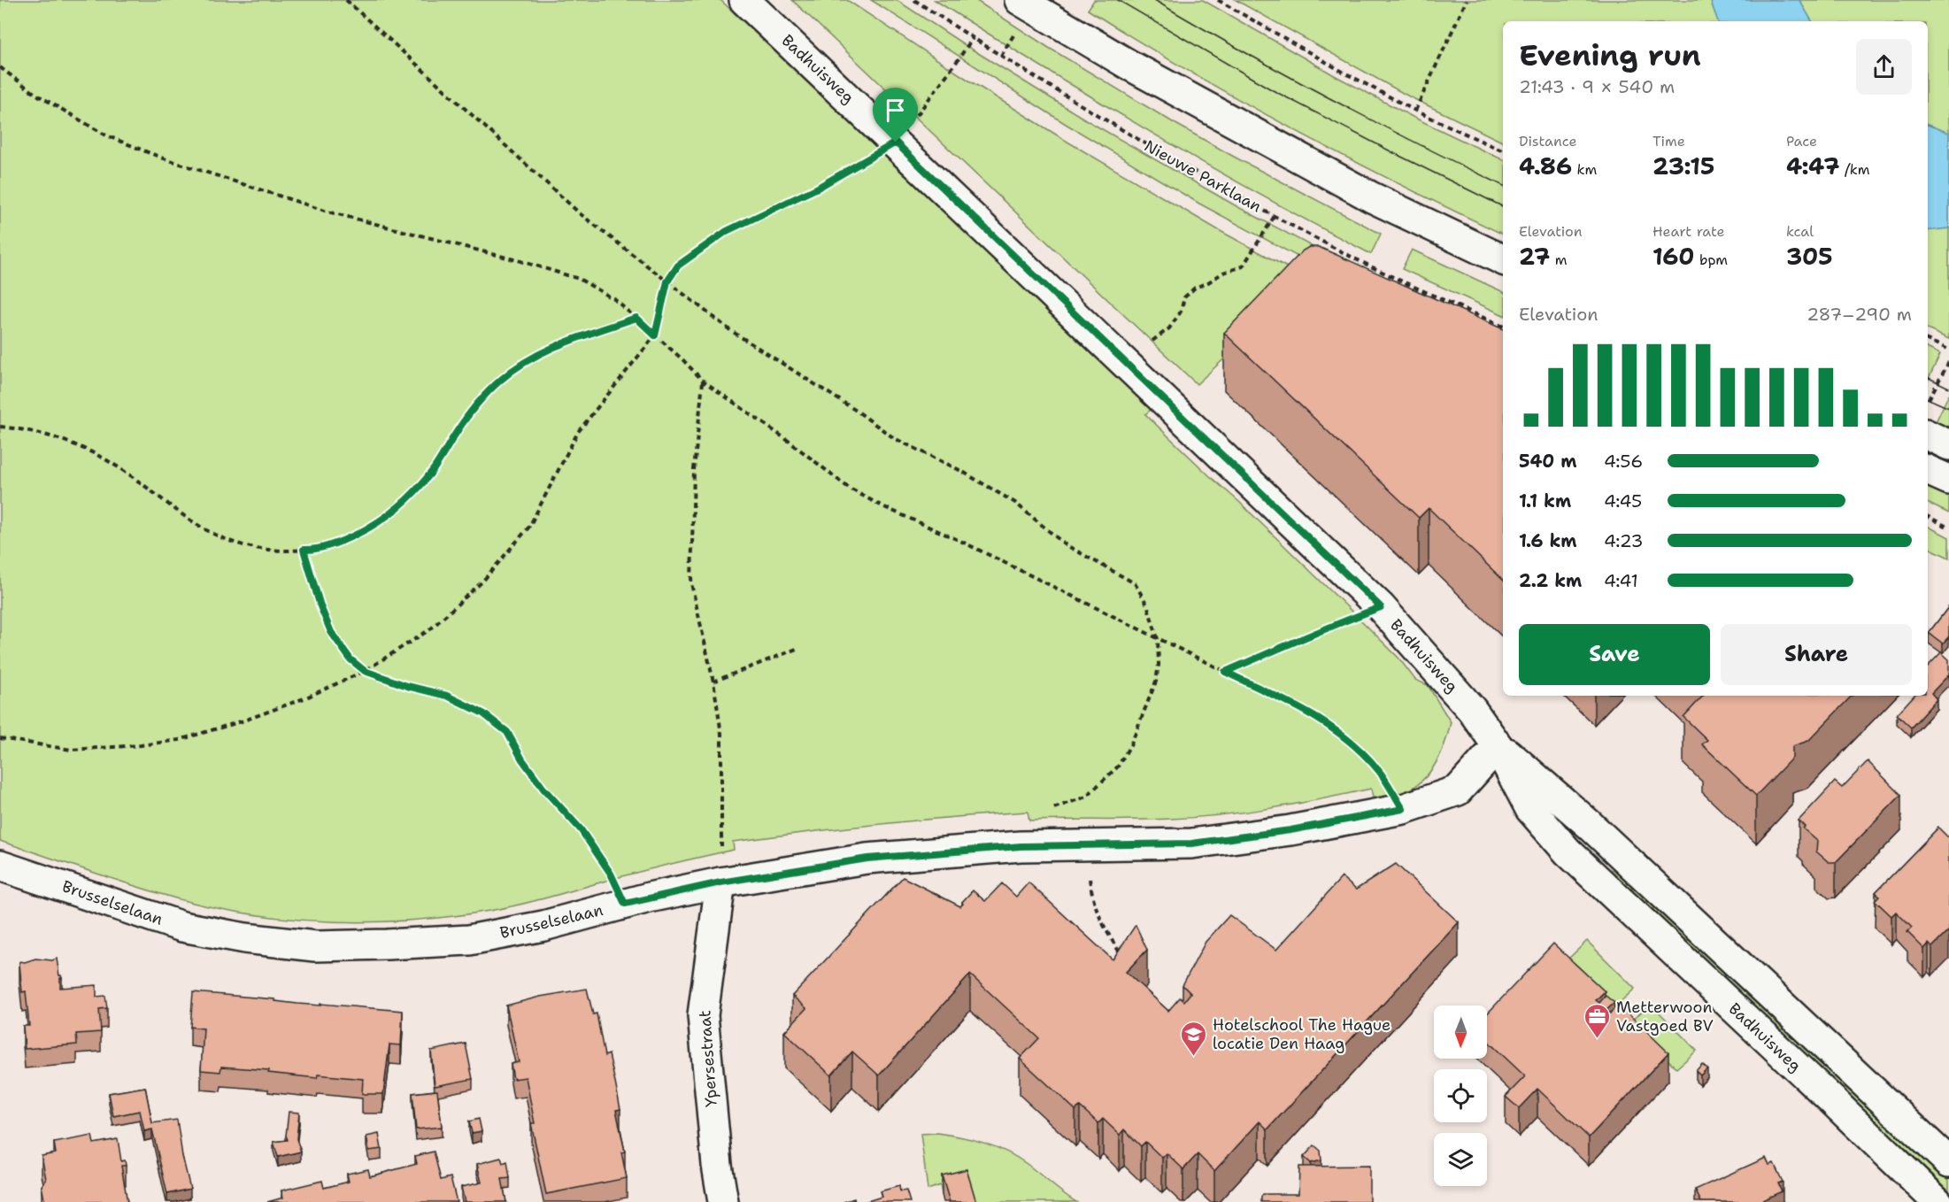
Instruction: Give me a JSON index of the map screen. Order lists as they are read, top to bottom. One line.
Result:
{"streets":{"street":["Badhuisweg","Brusselselaan","Ypersestraat"],"path":["Nieuwe Parklaan"]},"crossings":[["Badhuisweg","Brusselselaan"],["Brusselselaan","Ypersestraat"]],"places":{"office":["Metterwoon Vastgoed BV"],"school or university":["Hotelschool The Hague locatie Den Haag"]},"north":"bottom","page":{"heading":["Evening run","21:43 · 9 × 540 m"],"stats":[["Distance","4.86 km"],["Time","23:15"],["Pace","4:47 /km"],["Elevation","27 m"],["Heart rate","160 bpm"],["kcal","305"]],"chart":["Elevation","287–290 m"],"list":[{"name":"540 m","note":"4:56"},{"name":"1.1 km","note":"4:45"},{"name":"1.6 km","note":"4:23"},{"name":"2.2 km","note":"4:41"}],"buttons":["Save","Share"]}}
